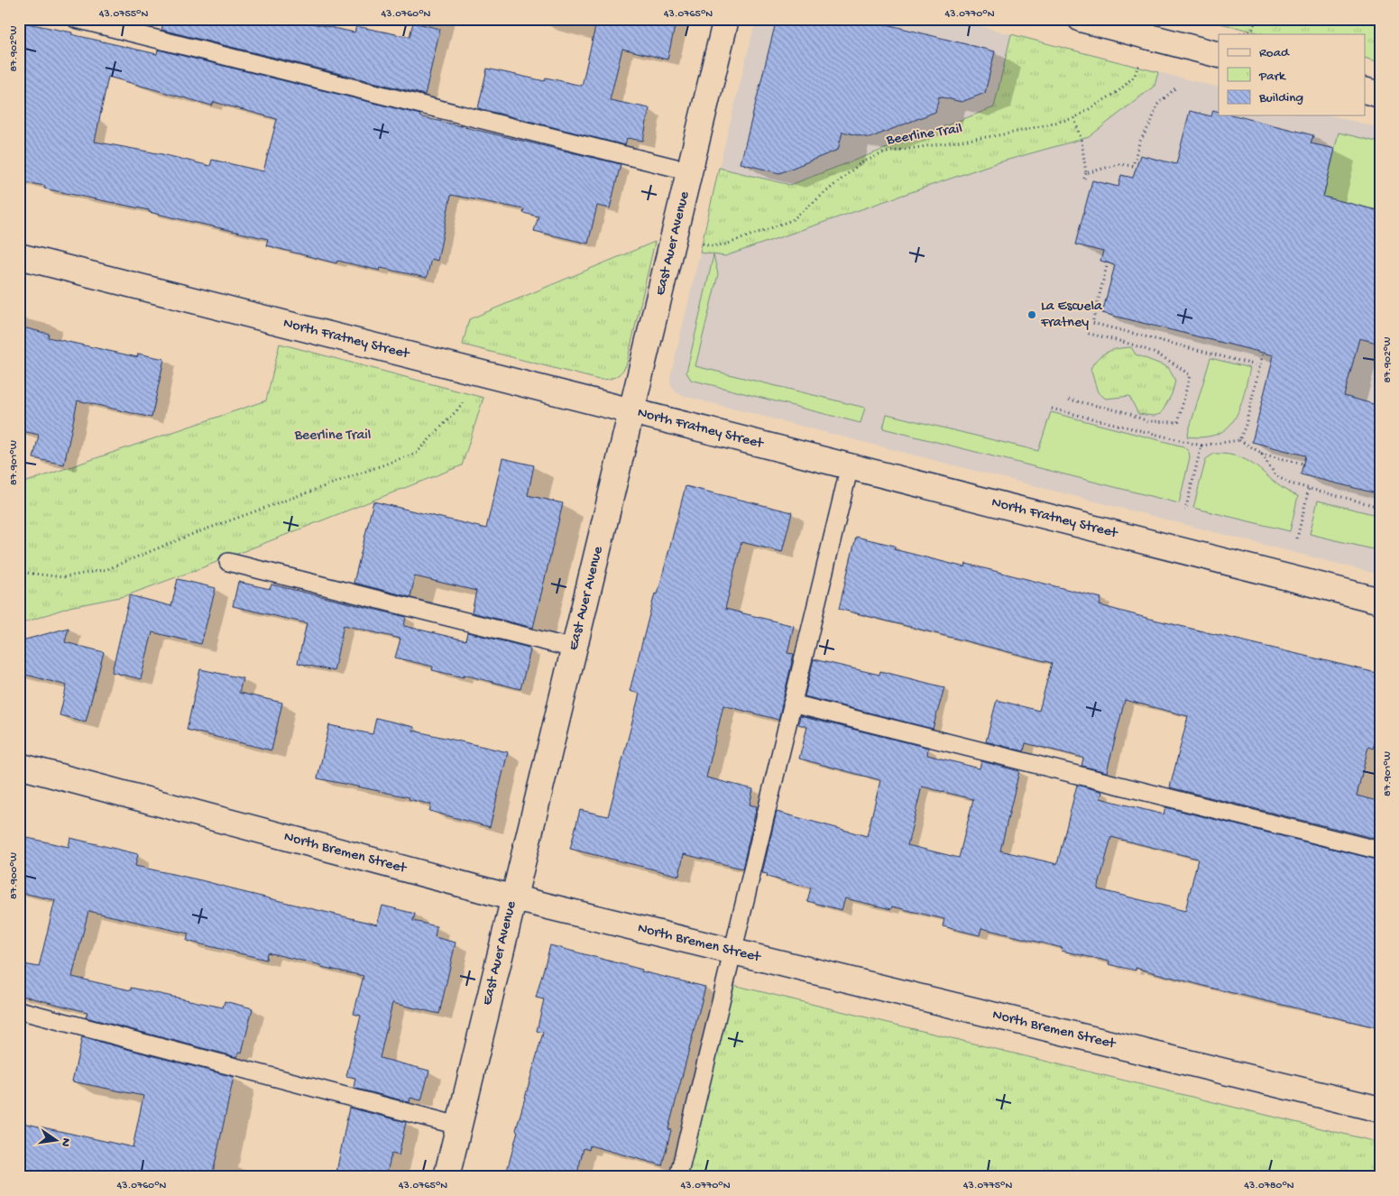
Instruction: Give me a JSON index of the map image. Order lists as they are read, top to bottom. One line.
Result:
{"streets":{"street":["East Auer Avenue","North Fratney Street","North Bremen Street"],"path":["Beerline Trail"]},"crossings":[["Beerline Trail","East Auer Avenue"],["East Auer Avenue","North Fratney Street"],["East Auer Avenue","North Bremen Street"]],"parks":["Beerline Trail"],"places":["La Escuela Fratney"],"legend":["Road","Park","Building"],"north":"right","coordinates":["43.0755°N","43.0760°N","43.0765°N","43.0770°N","87.902°W","87.901°W","87.900°W","43.0775°N","43.0780°N"]}
